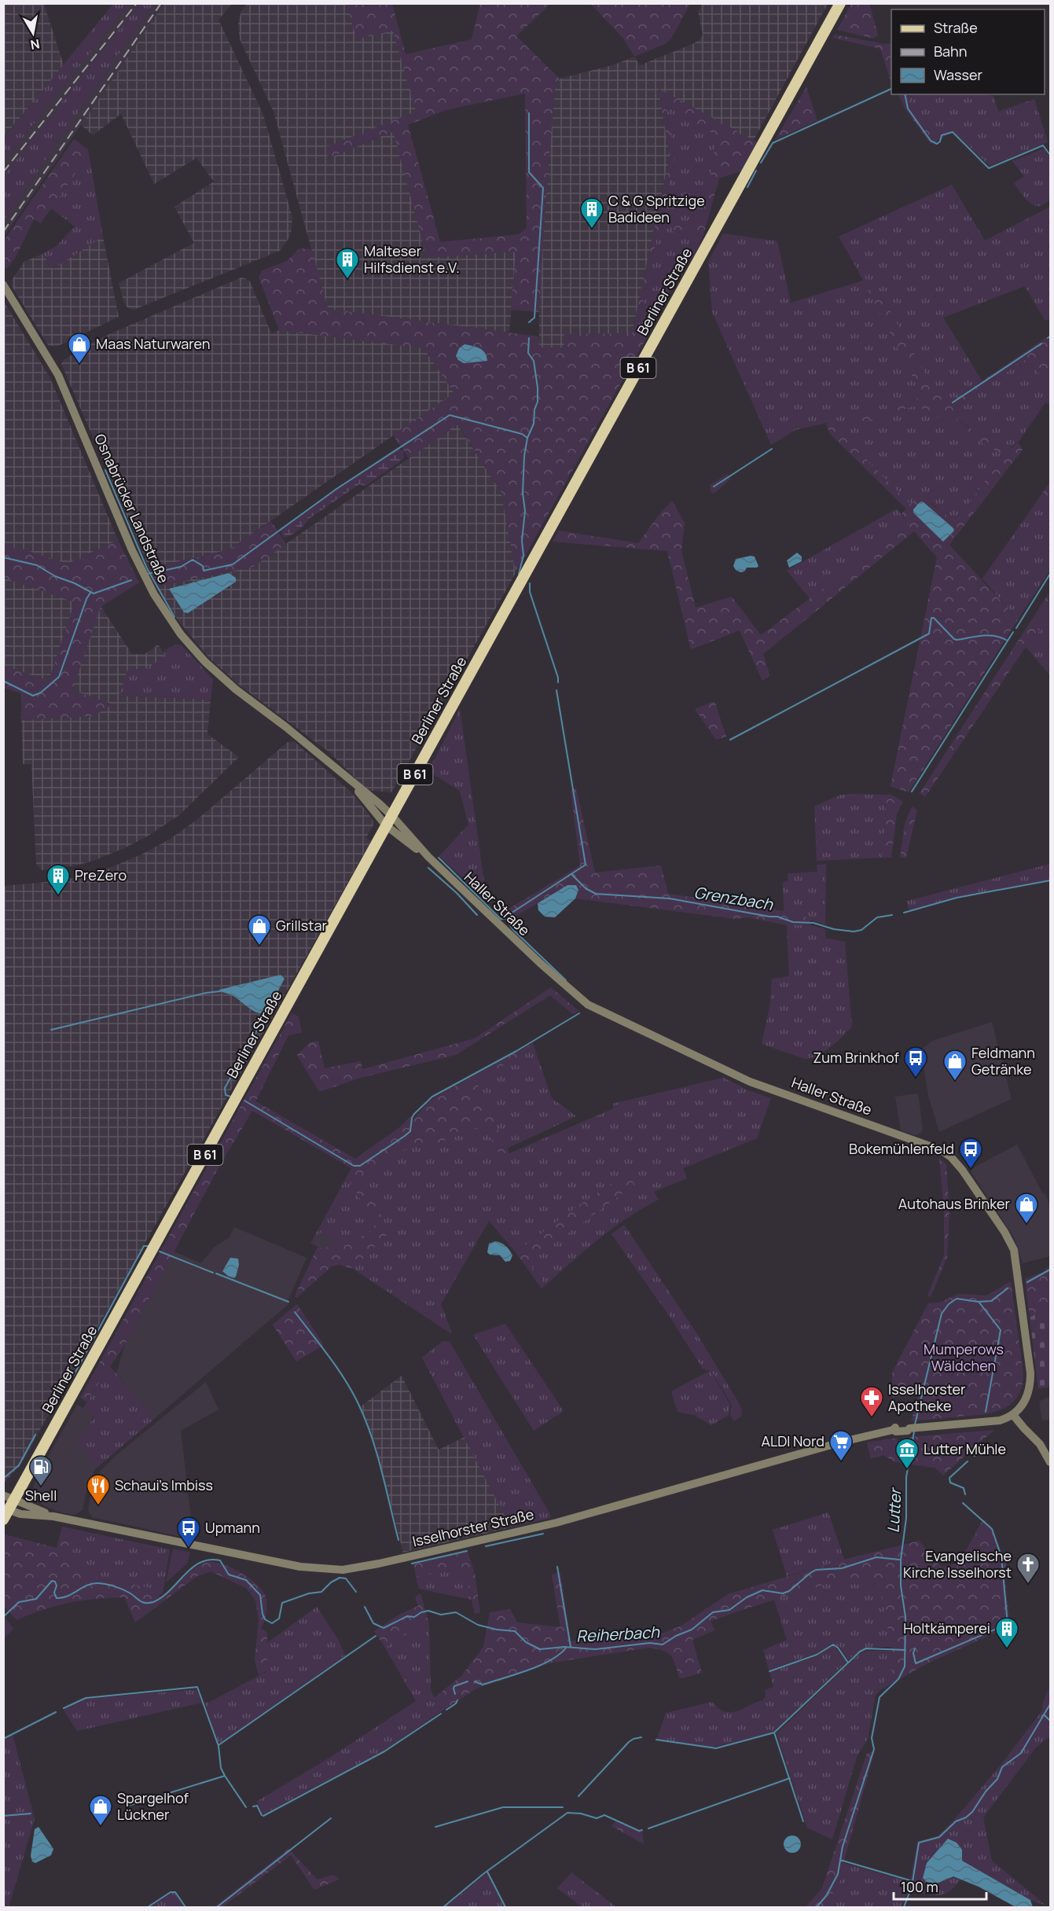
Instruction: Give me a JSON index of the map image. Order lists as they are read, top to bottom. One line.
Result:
{"streets":{"main road":["Berliner Straße","B 61"],"street":["Osnabrücker Landstraße","Haller Straße","Isselhorster Straße"]},"crossings":[["Berliner Straße","Osnabrücker Landstraße"],["Berliner Straße","Haller Straße"],["Berliner Straße","Isselhorster Straße"],["Osnabrücker Landstraße","Haller Straße"],["Haller Straße","Isselhorster Straße"]],"water":["Grenzbach","Lutter","Reiherbach"],"parks":["Mumperows Wäldchen"],"places":{"building":["C & G Spritzige Badideen","Malteser Hilfsdienst e.V.","PreZero","Holtkämperei"],"shop":["Maas Naturwaren","Grillstar","Feldmann Getränke","Autohaus Brinker","Spargelhof Lückner"],"bus stop":["Zum Brinkhof","Bokemühlenfeld","Upmann"],"pharmacy":["Isselhorster Apotheke"],"supermarket":["ALDI Nord"],"museum":["Lutter Mühle"],"fuel station":["Shell"],"restaurant":["Schaui's Imbiss"],"church":["Evangelische Kirche Isselhorst"]},"legend":["Straße","Bahn","Wasser"],"scale_bar":"100 m","north":"bottom"}
